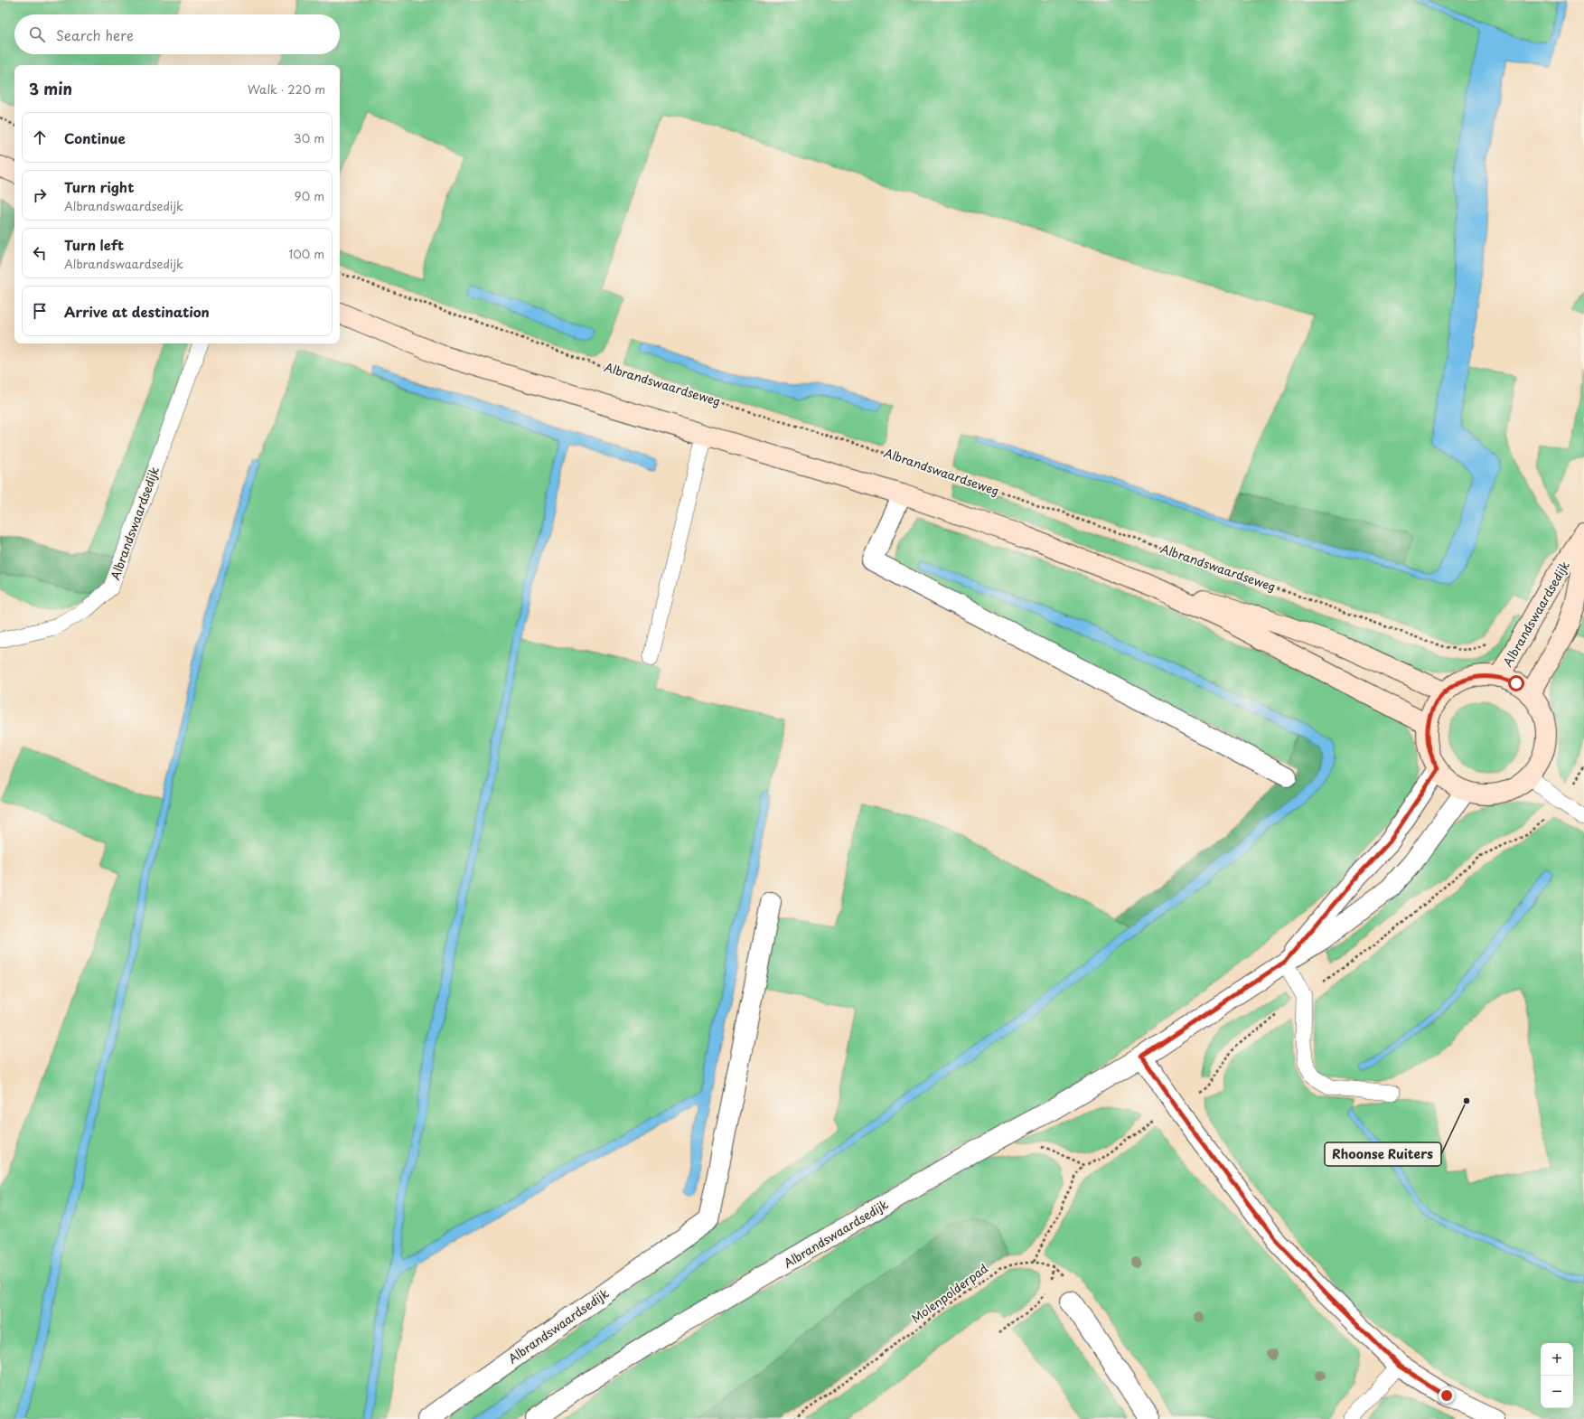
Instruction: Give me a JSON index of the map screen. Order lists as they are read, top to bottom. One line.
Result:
{"streets":{"street":["Albrandswaardsedijk"],"path":["Albrandswaardseweg","Molenpolderpad"]},"places":["Rhoonse Ruiters"],"page":{"search":"Search here","heading":["3 min","Walk · 220 m"],"list":[["Continue","30 m"],["Turn right","Albrandswaardsedijk","90 m"],["Turn left","Albrandswaardsedijk","100 m"],"Arrive at destination"],"map_buttons":["+","−"]}}
